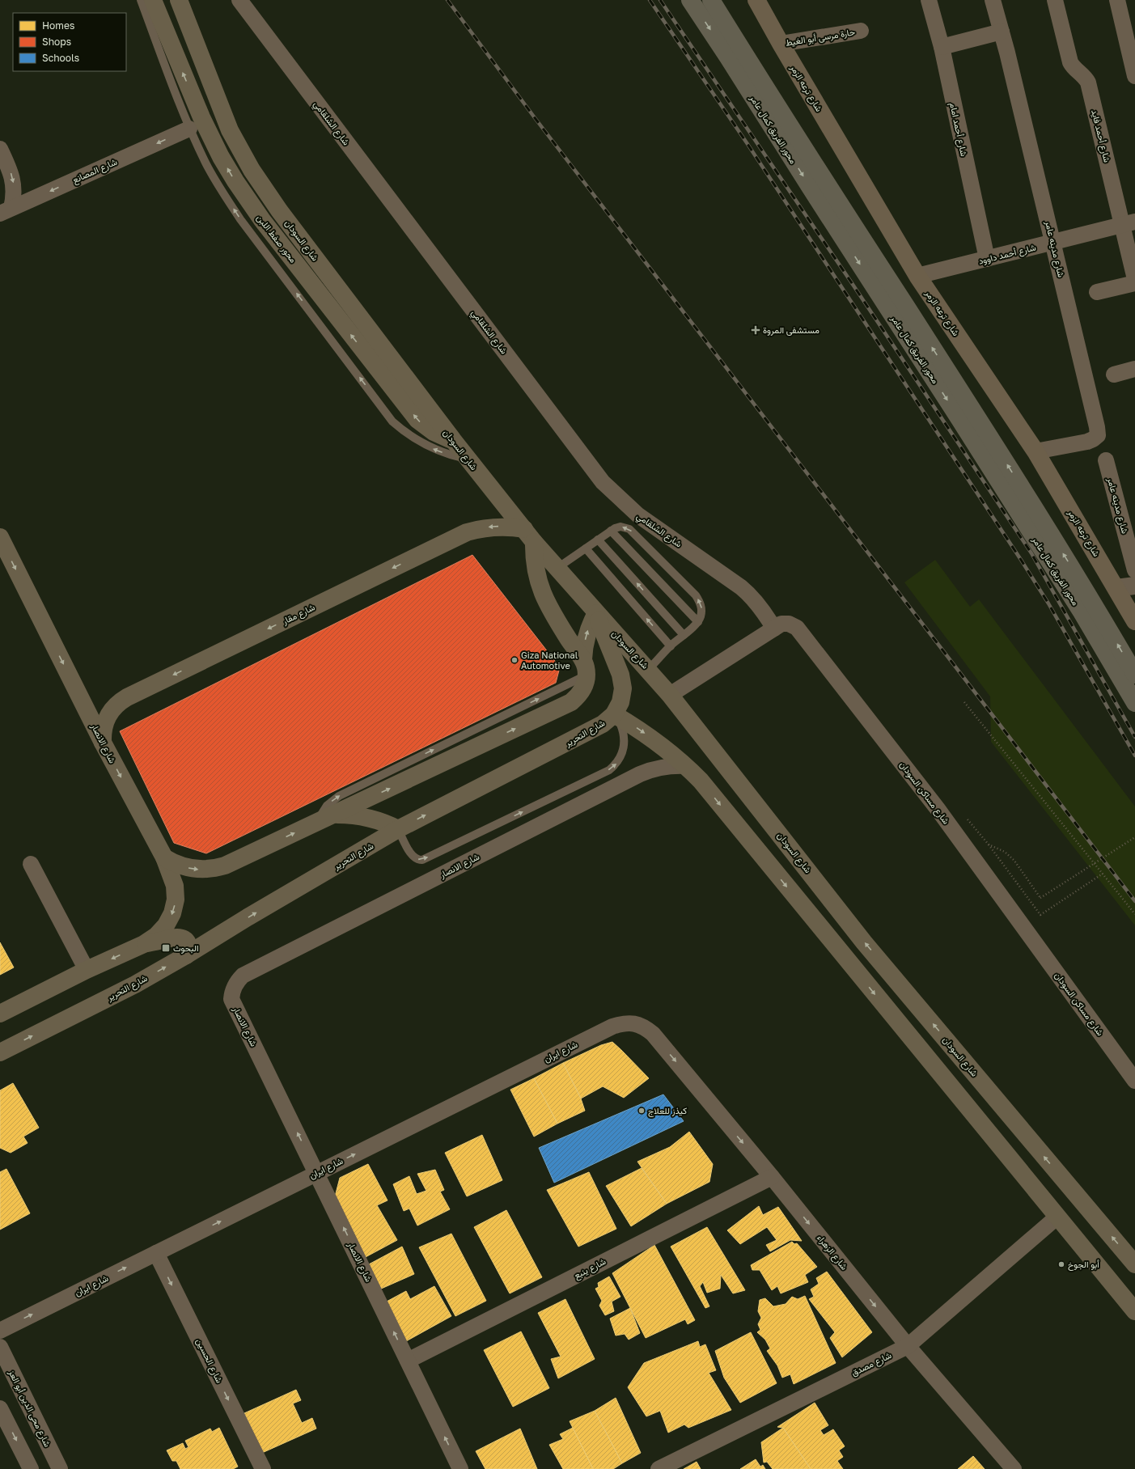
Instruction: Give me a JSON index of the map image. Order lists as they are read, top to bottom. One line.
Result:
{"streets":{"highway":["محور الفريق كمال عامر"],"main road":["شارع ترعه الزمر","محور صفط اللبن","شارع السودان","شارع مقار","شارع التحرير","شارع الانصار"],"street":["حارة مرسى أبو الغيط","شارع الشلقامي","شارع أحمد امام","شارع أحمد فايد","شارع المصانع","شارع مدينه عامر","شارع أحمد داوود","شارع مساكن السودان","شارع ايران","شارع الزهراء","شارع ينبع","شارع الحسين","شارع مصدق","شارع محى الدين أبو العز"]},"crossings":[["حارة مرسى أبو الغيط","شارع ترعه الزمر"],["شارع ترعه الزمر","شارع مدينه عامر"],["شارع ترعه الزمر","شارع أحمد داوود"],["شارع الشلقامي","شارع مساكن السودان"],["شارع أحمد امام","شارع أحمد داوود"],["شارع أحمد فايد","شارع أحمد داوود"],["محور صفط اللبن","شارع السودان"],["شارع السودان","شارع مقار"],["شارع السودان","شارع التحرير"],["شارع السودان","شارع مساكن السودان"],["شارع مدينه عامر","شارع أحمد داوود"],["شارع مقار","شارع الانصار"],["شارع الانصار","شارع ايران"],["شارع الانصار","شارع ينبع"],["شارع ايران","شارع الزهراء"],["شارع ايران","شارع الحسين"],["شارع الزهراء","شارع ينبع"],["شارع الزهراء","شارع مصدق"]],"one_way":["شارع المصانع","محور صفط اللبن","شارع مقار","شارع ايران","شارع الزهراء","شارع الحسين"],"places":{"health":["مستشفى المروة"],"other":["Giza National Automotive","كيذز للعلاج","أبو الجوخ"],"transit":["البحوث"]},"legend":["Homes","Shops","Schools"]}
